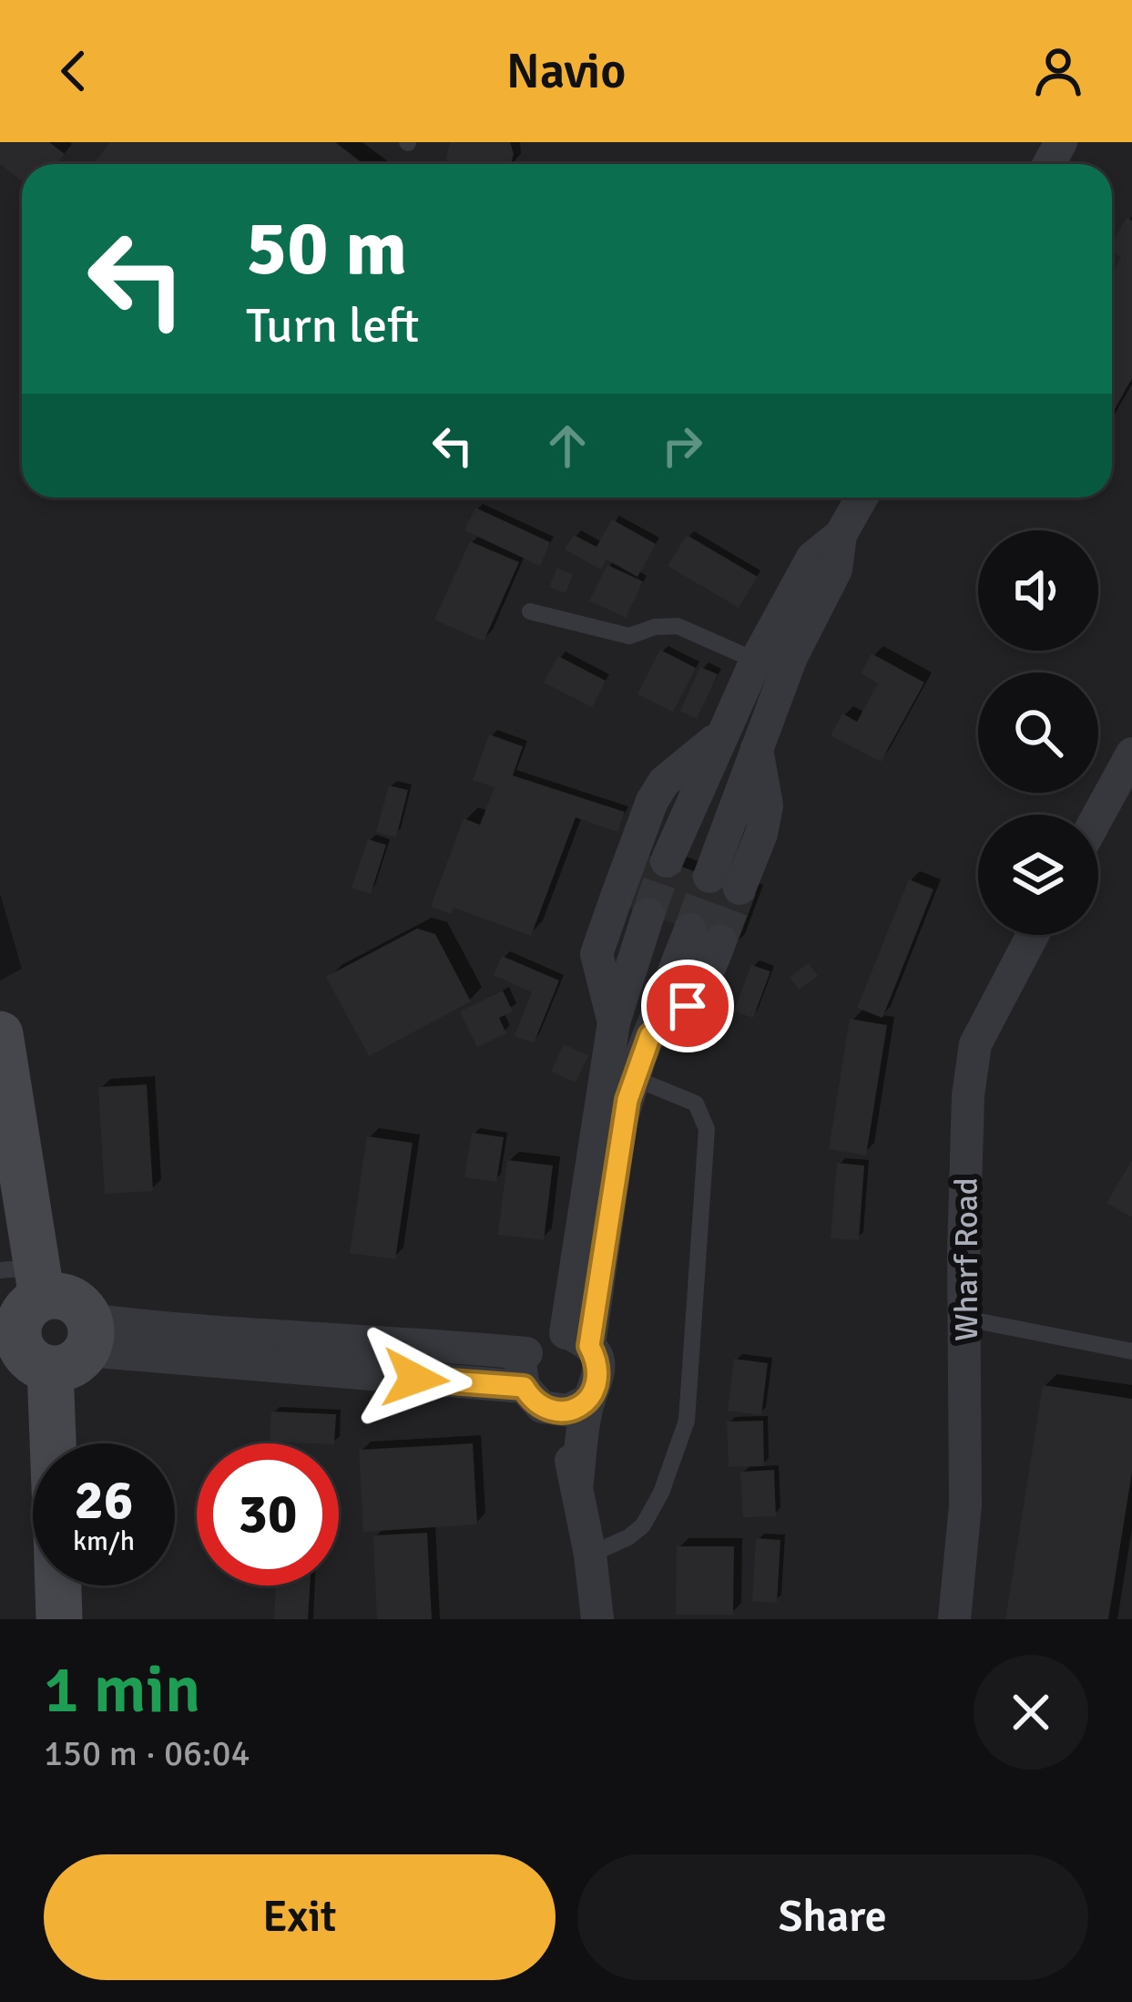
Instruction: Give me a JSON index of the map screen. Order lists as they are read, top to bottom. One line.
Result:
{"streets":{"street":["Wharf Road"]},"page":{"header":"Navio","turn":["50 m","Turn left"],"speed":"26 km/h","limit":"30","heading":["1 min","150 m · 06:04"],"buttons":["Exit","Share"]}}
